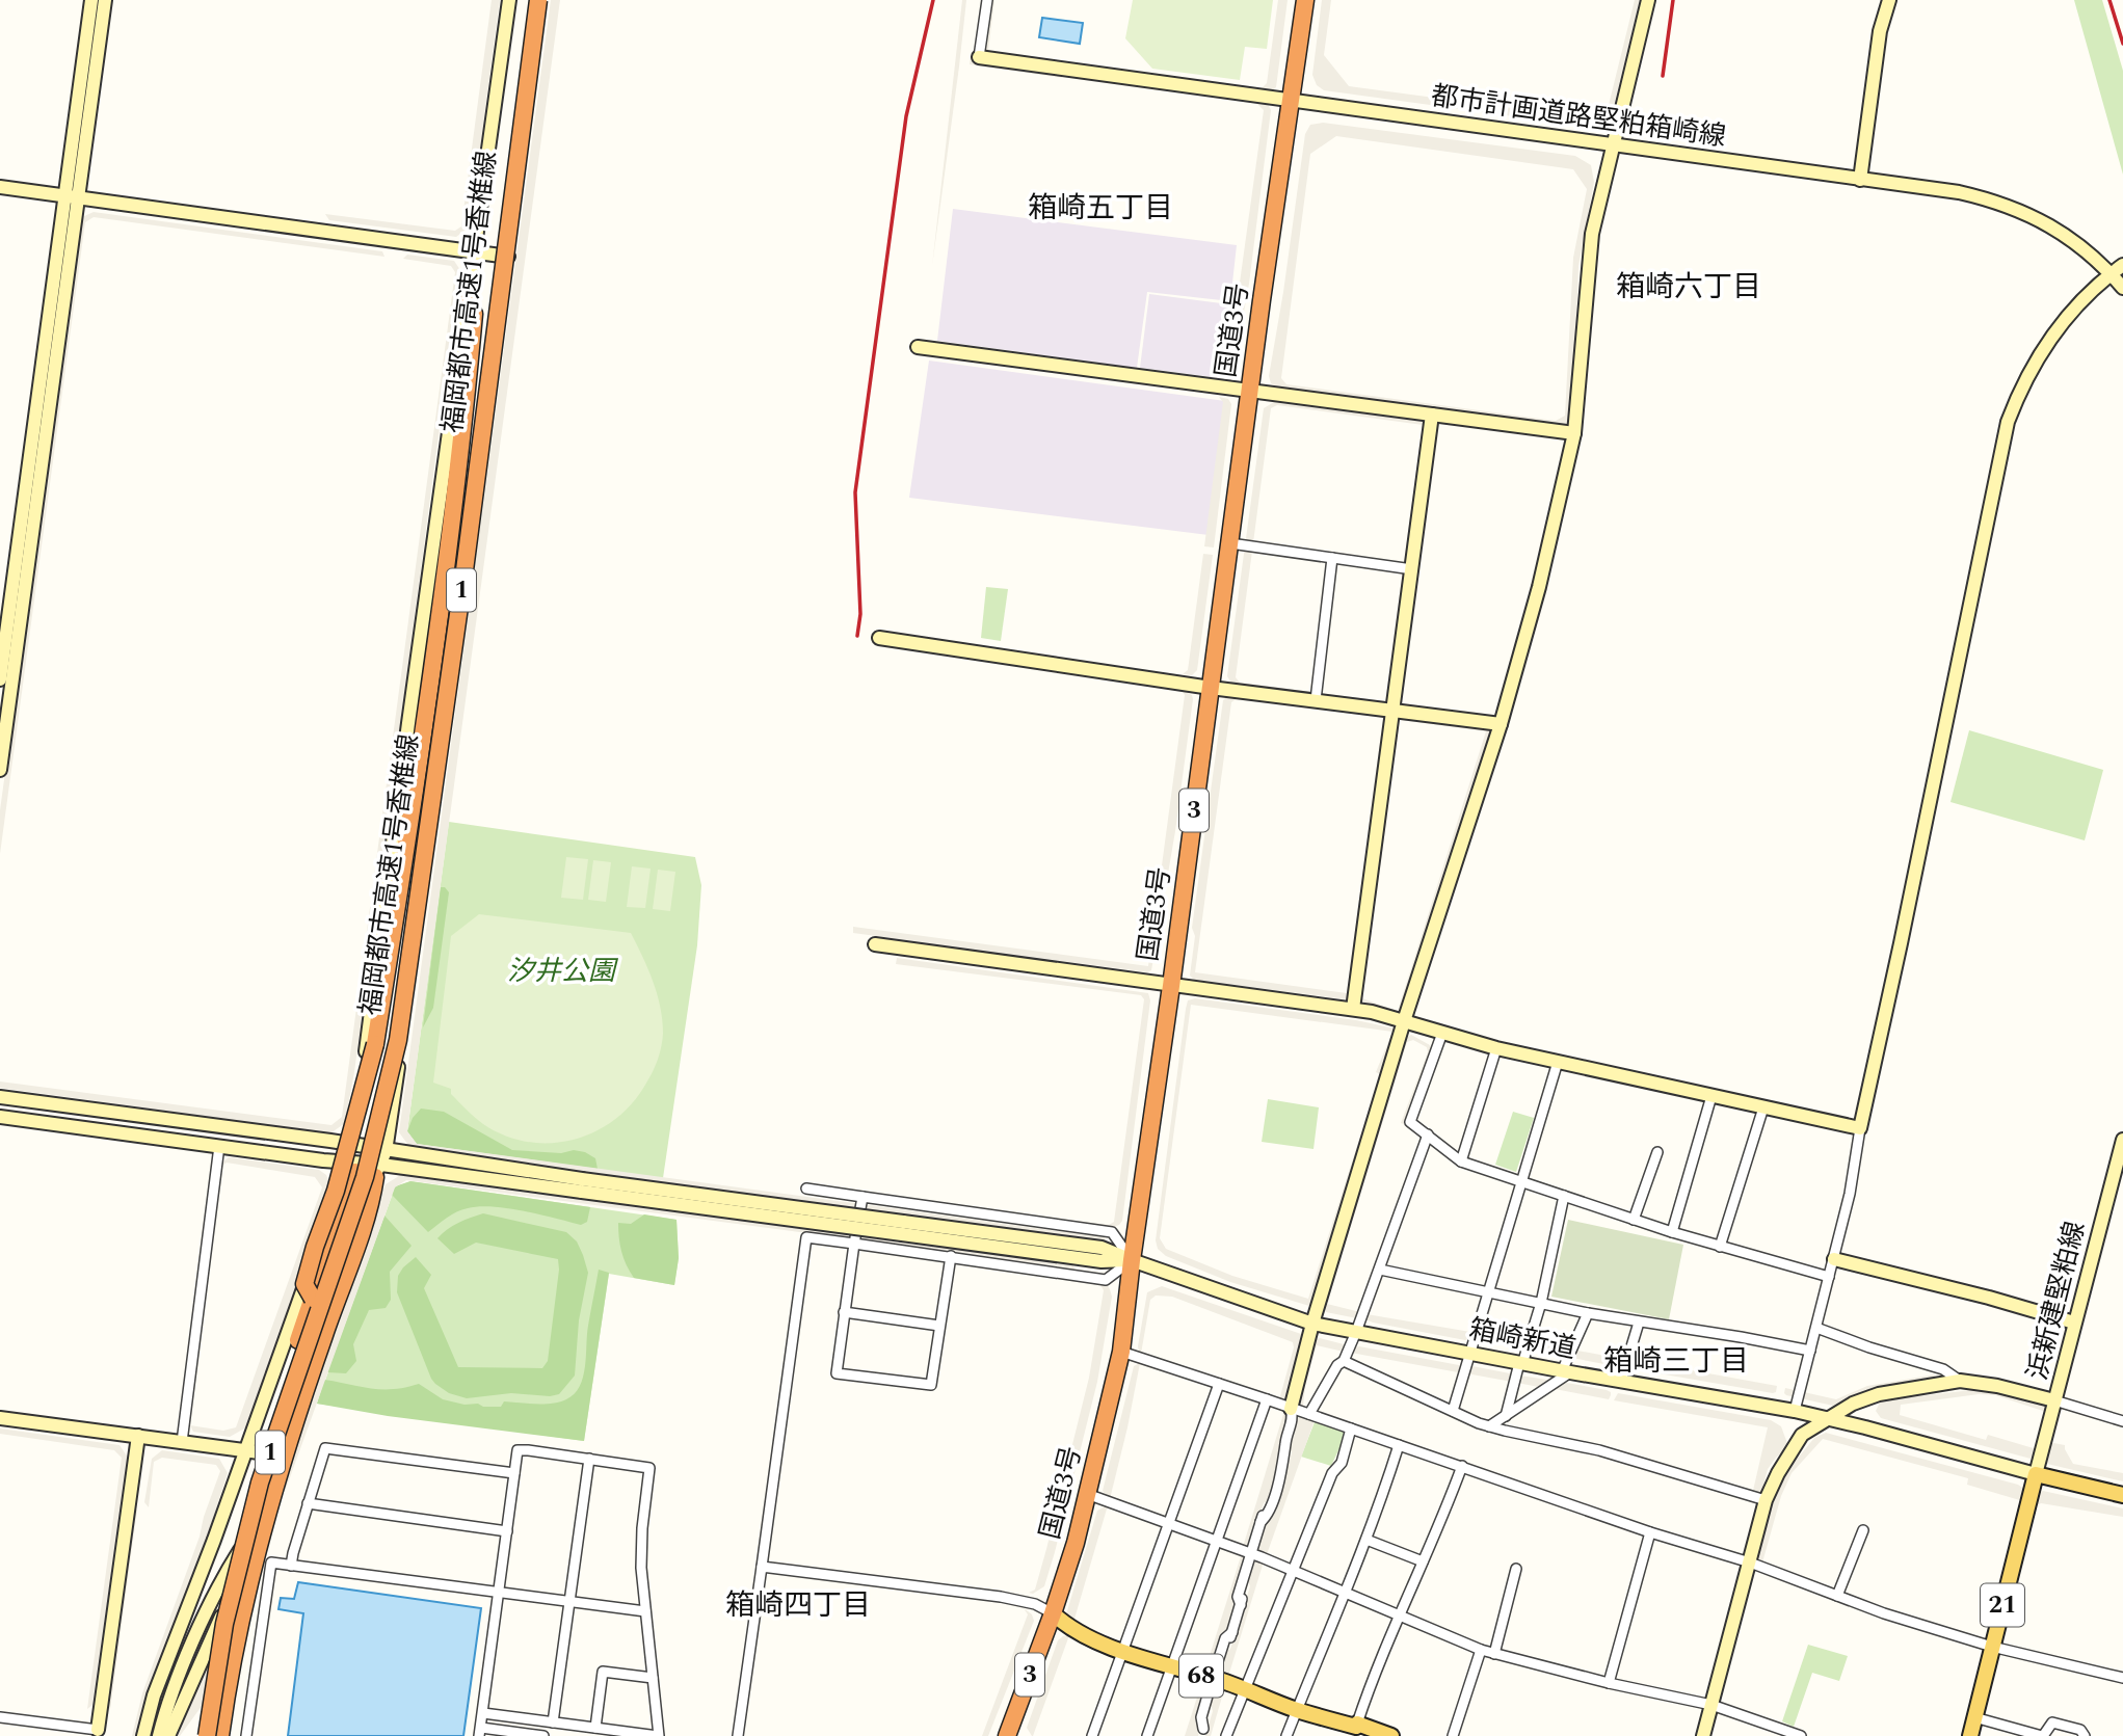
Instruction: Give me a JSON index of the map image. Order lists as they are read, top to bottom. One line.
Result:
{"streets":{"highway":["福岡都市高速1号香椎線","国道3号","1","3"],"main road":["21","68"],"street":["都市計画道路堅粕箱崎線","浜新建堅粕線","箱崎新道"]},"crossings":[["都市計画道路堅粕箱崎線","国道3号"],["国道3号","箱崎新道"],["国道3号","68"],["浜新建堅粕線","箱崎新道"],["浜新建堅粕線","21"],["箱崎新道","21"]],"districts":["箱崎五丁目","箱崎六丁目","箱崎三丁目","箱崎四丁目"],"parks":["汐井公園"]}
